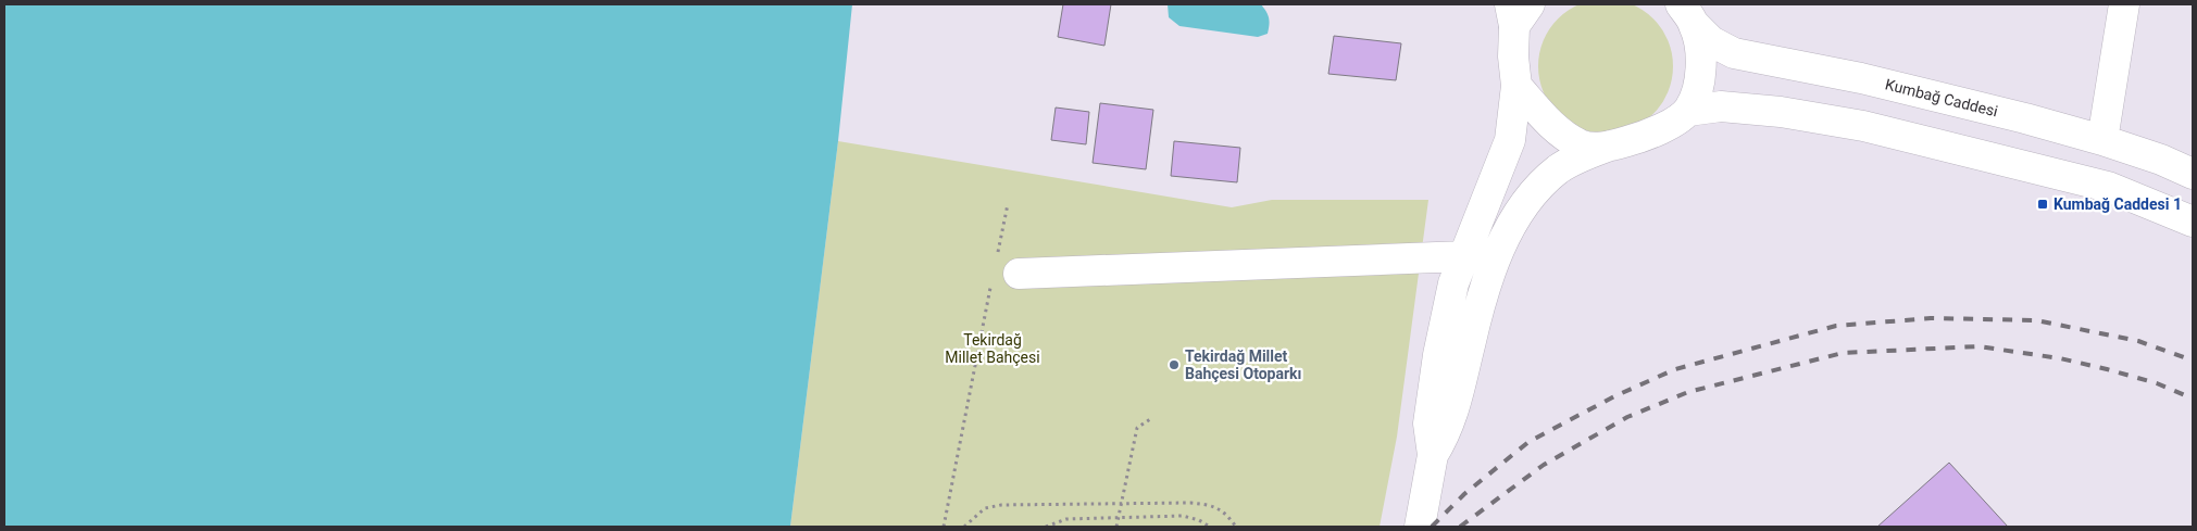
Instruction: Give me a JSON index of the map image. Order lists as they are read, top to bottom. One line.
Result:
{"streets":{"street":["Kumbağ Caddesi"]},"parks":["Tekirdağ Millet Bahçesi"],"places":{"transit":["Kumbağ Caddesi 1"],"other":["Tekirdağ Millet Bahçesi Otoparkı"]}}
